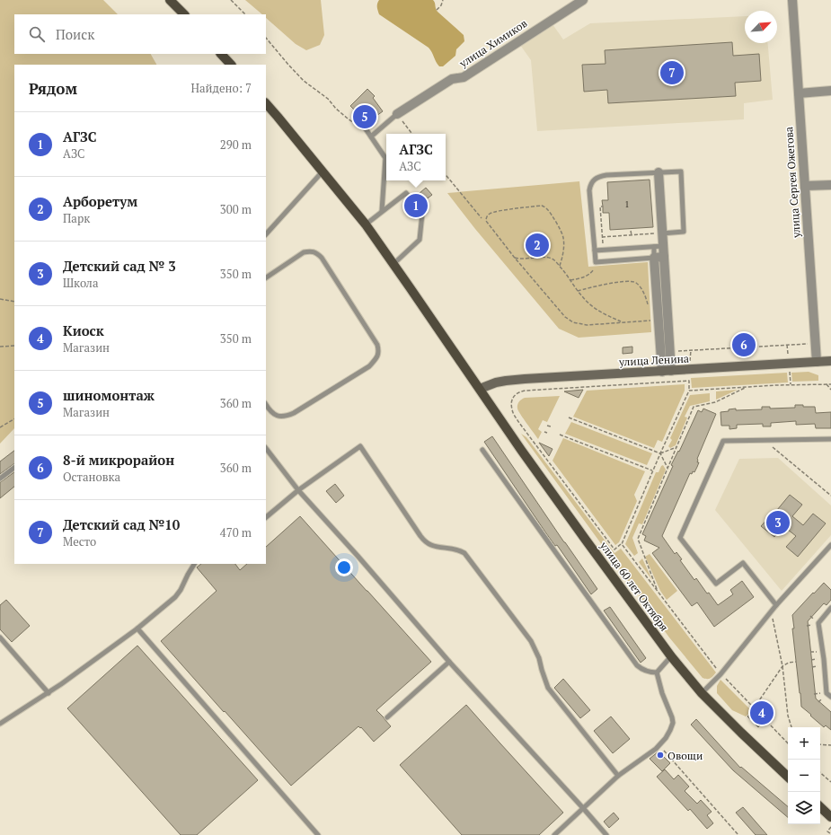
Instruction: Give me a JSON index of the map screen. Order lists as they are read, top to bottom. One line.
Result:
{"streets":{"main road":["улица Ленина","улица 60 лет Октября"],"street":["улица Химиков","улица Сергея Ожегова"]},"crossings":[["улица Сергея Ожегова","улица Ленина"],["улица Ленина","улица 60 лет Октября"]],"places":["Овощи"],"house_numbers":["1"],"north":"top right","page":{"search":"Поиск","pins":["7","5","1","2","6","3","4"],"heading":["Рядом","Найдено: 7"],"list":[{"mark":"1","name":"АГЗС","note":"АЗС","value":"290 m"},{"mark":"2","name":"Арборетум","note":"Парк","value":"300 m"},{"mark":"3","name":"Детский сад № 3","note":"Школа","value":"350 m"},{"mark":"4","name":"Киоск","note":"Магазин","value":"350 m"},{"mark":"5","name":"шиномонтаж","note":"Магазин","value":"360 m"},{"mark":"6","name":"8-й микрорайон","note":"Остановка","value":"360 m"},{"mark":"7","name":"Детский сад №10","note":"Место","value":"470 m"}],"popup":["АГЗС","АЗС"],"map_buttons":["+","−"]}}
